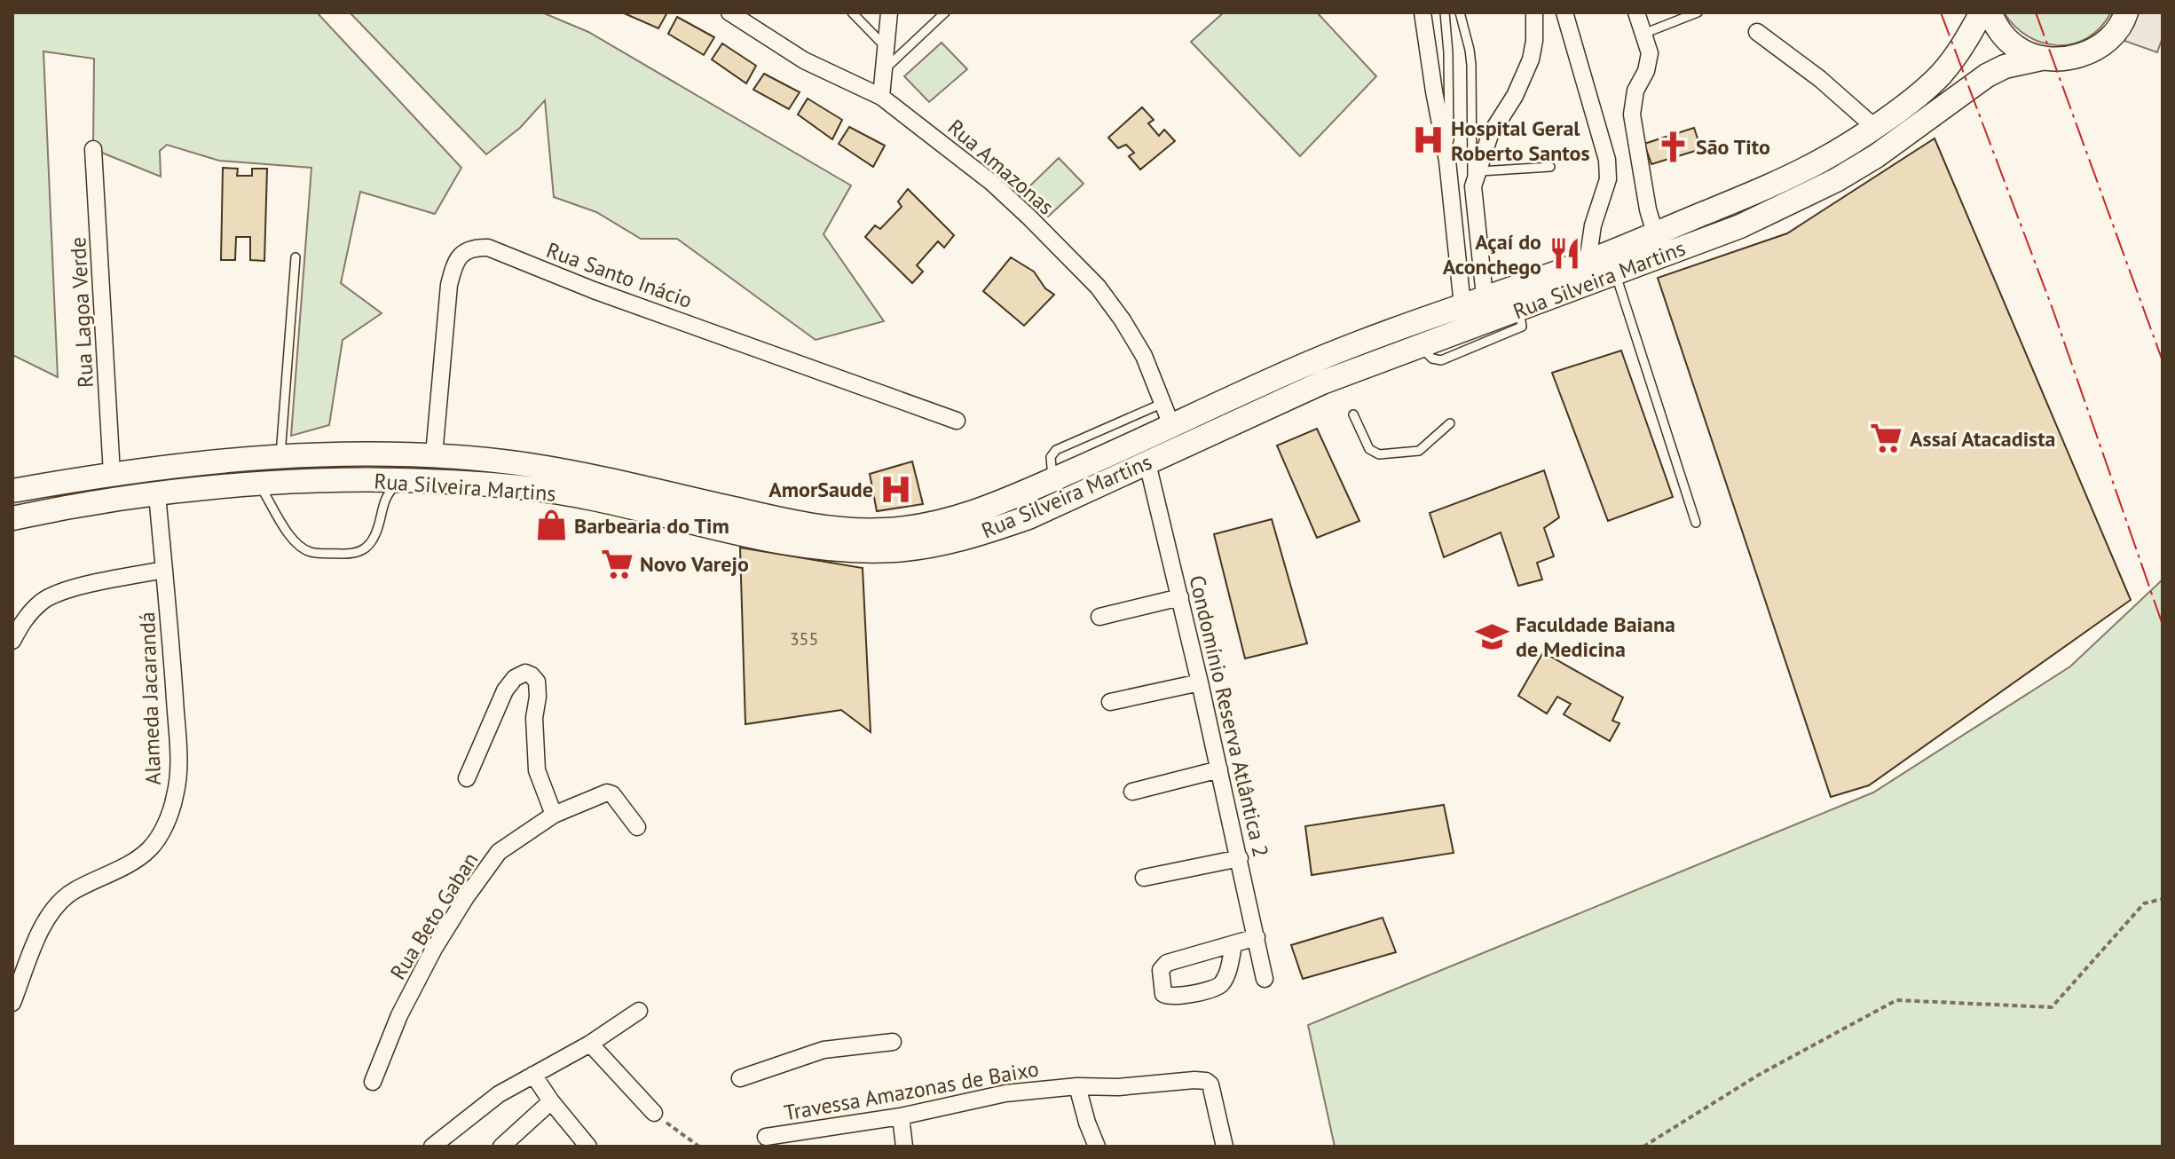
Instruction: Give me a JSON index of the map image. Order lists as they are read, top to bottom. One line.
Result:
{"streets":{"main road":["Rua Silveira Martins"],"street":["Rua Amazonas","Rua Santo Inácio","Rua Lagoa Verde","Alameda Jacarandá","Condomínio Reserva Atlântica 2","Rua Beto Gaban","Travessa Amazonas de Baixo"]},"crossings":[["Rua Amazonas","Rua Silveira Martins"],["Rua Santo Inácio","Rua Silveira Martins"],["Rua Silveira Martins","Rua Lagoa Verde"],["Rua Silveira Martins","Alameda Jacarandá"],["Rua Silveira Martins","Condomínio Reserva Atlântica 2"]],"places":{"hospital":["Hospital Geral Roberto Santos","AmorSaude"],"church":["São Tito"],"restaurant":["Açaí do Aconchego"],"supermarket":["Assaí Atacadista","Novo Varejo"],"shop":["Barbearia do Tim"],"school or university":["Faculdade Baiana de Medicina"]},"house_numbers":["355"]}
